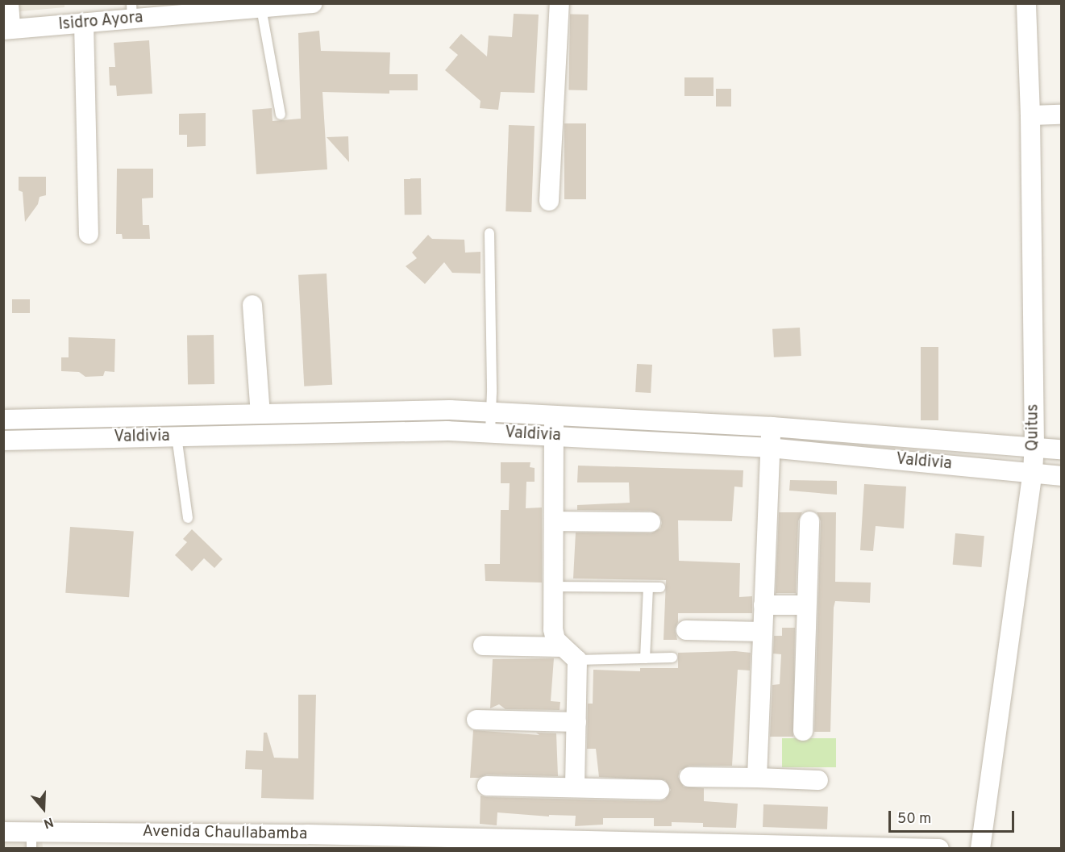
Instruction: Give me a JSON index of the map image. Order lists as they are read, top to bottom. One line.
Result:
{"streets":{"street":["Isidro Ayora","Quitus","Valdivia","Avenida Chaullabamba"]},"crossings":[["Quitus","Valdivia"]],"scale_bar":"50 m","north":"bottom"}
